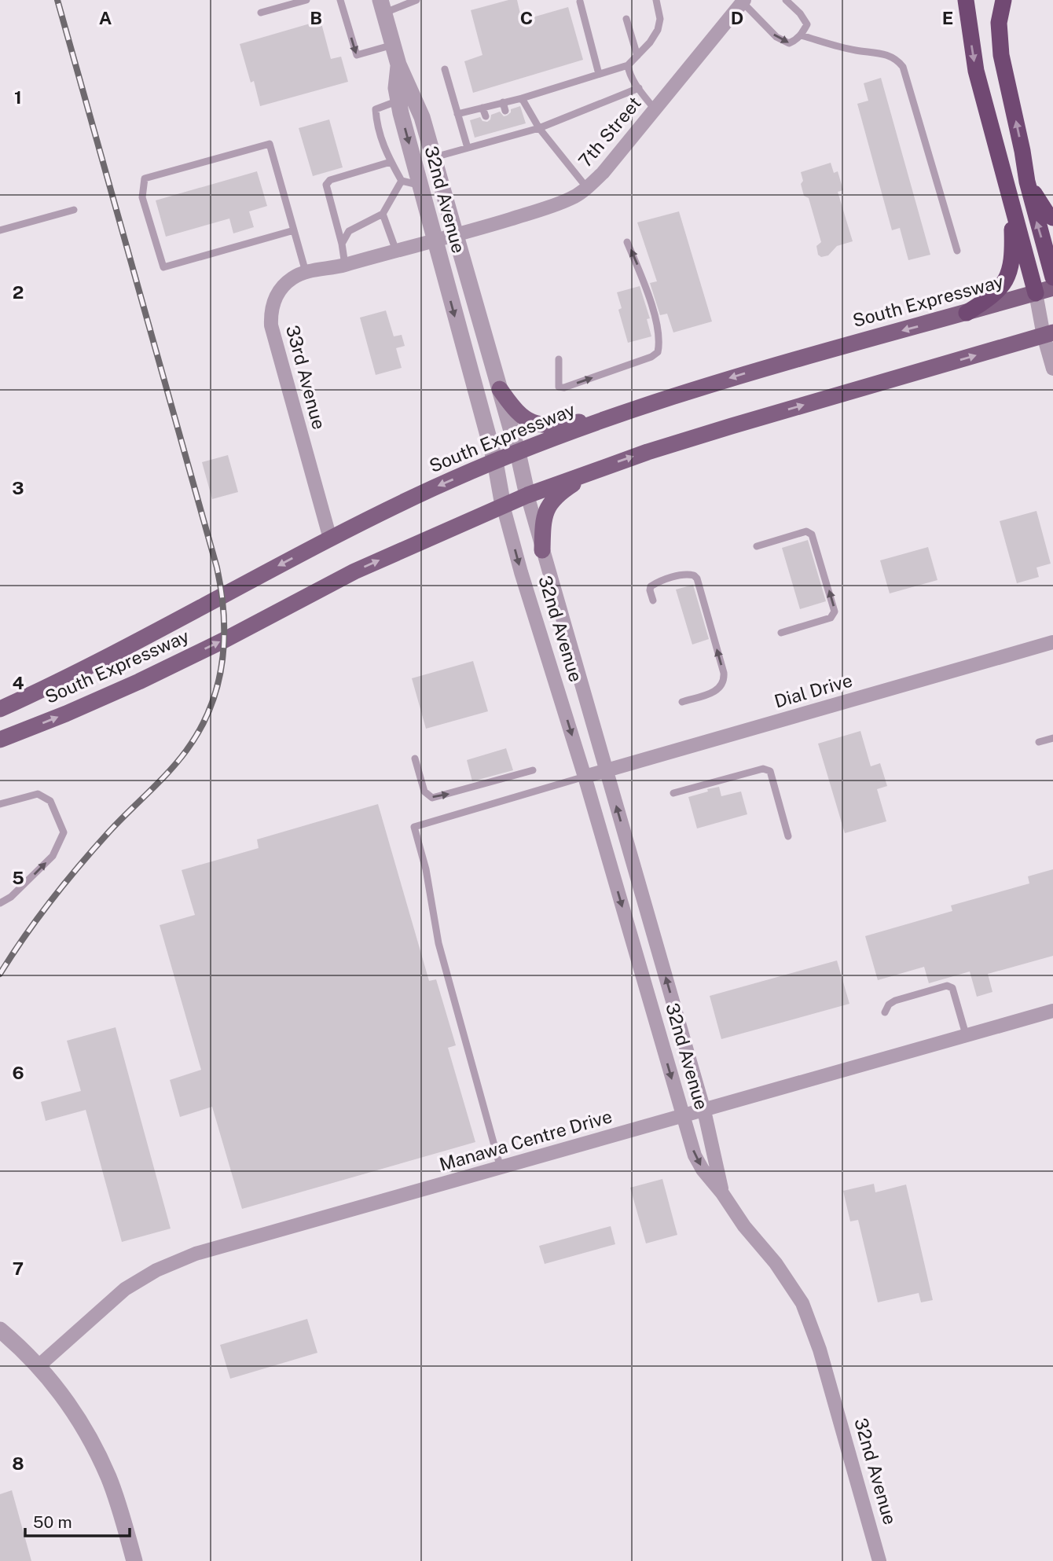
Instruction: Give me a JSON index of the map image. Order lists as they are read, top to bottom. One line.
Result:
{"streets":{"main road":["South Expressway"],"street":["7th Street","32nd Avenue","33rd Avenue","Dial Drive","Manawa Centre Drive"]},"crossings":[["7th Street","32nd Avenue"],["7th Street","33rd Avenue"],["32nd Avenue","South Expressway"],["32nd Avenue","33rd Avenue"],["32nd Avenue","Dial Drive"],["32nd Avenue","Manawa Centre Drive"],["South Expressway","33rd Avenue"]],"scale_bar":"50 m","grid":{"columns":["A","B","C","D","E"],"rows":["1","2","3","4","5","6","7","8"]}}
